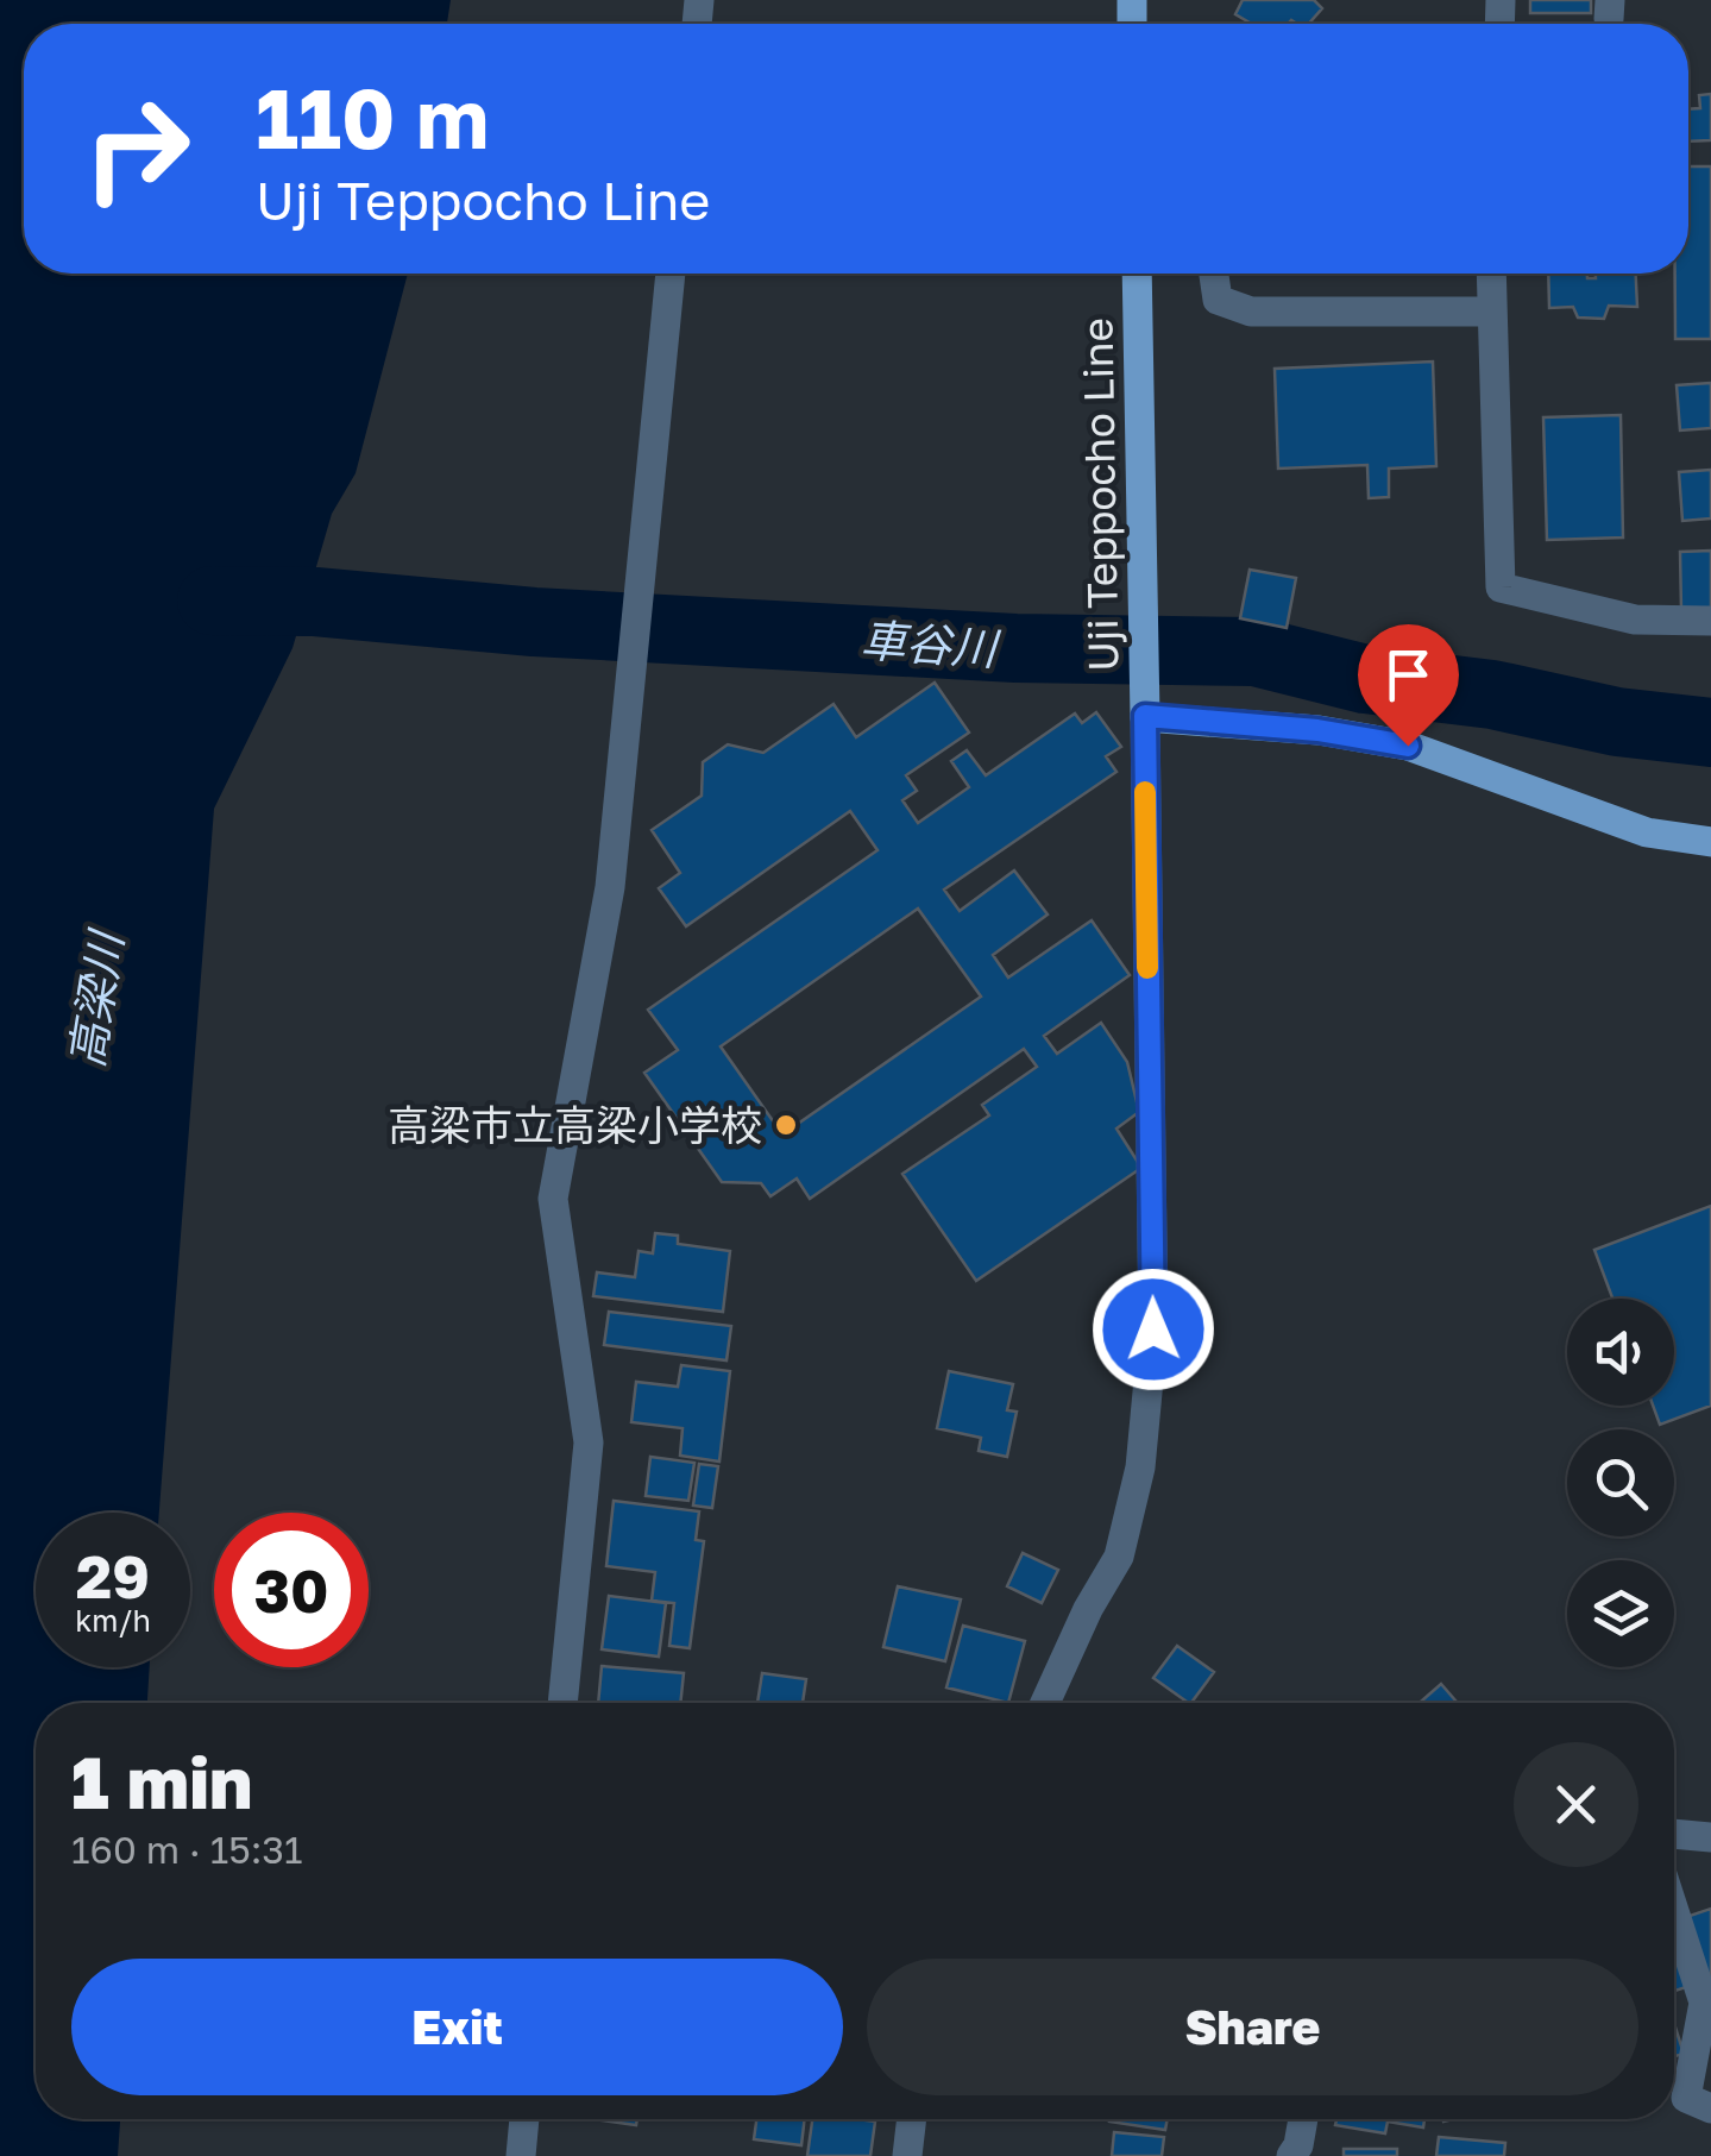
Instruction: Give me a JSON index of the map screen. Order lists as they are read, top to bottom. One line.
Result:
{"streets":{"main road":["Uji Teppocho Line"]},"water":["車谷川","高梁川"],"places":["高梁市立高梁小学校"],"page":{"turn":["110 m","Uji Teppocho Line"],"speed":"29 km/h","limit":"30","heading":["1 min","160 m · 15:31"],"buttons":["Exit","Share"]}}
